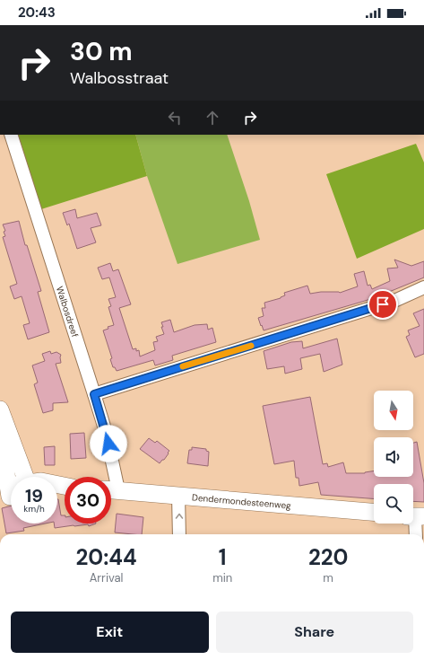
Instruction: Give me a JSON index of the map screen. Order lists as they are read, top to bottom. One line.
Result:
{"streets":{"main road":["Dendermondesteenweg"],"street":["Walbosdreef"]},"north":"bottom","page":{"status":"20:43","turn":["30 m","Walbosstraat"],"speed":"19 km/h","limit":"30","eta":["20:44","Arrival","1","min","220","m"],"buttons":["Exit","Share"]}}
